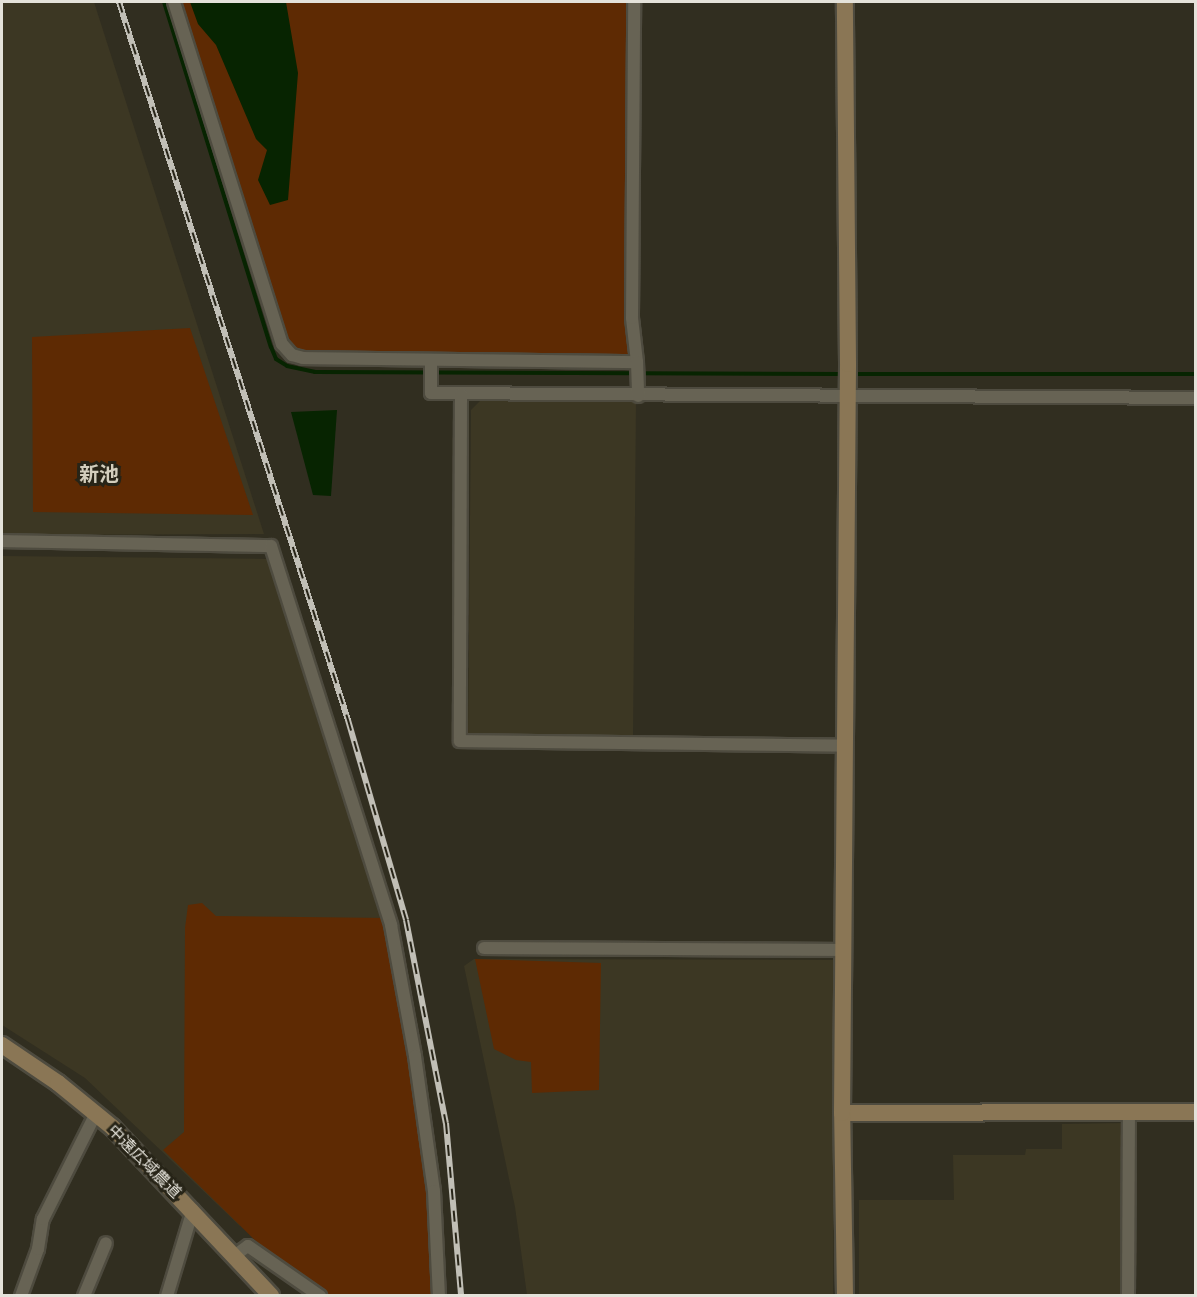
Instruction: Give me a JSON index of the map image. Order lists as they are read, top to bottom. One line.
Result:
{"streets":{"street":["中遠広域農道"]},"districts":["新池"]}
